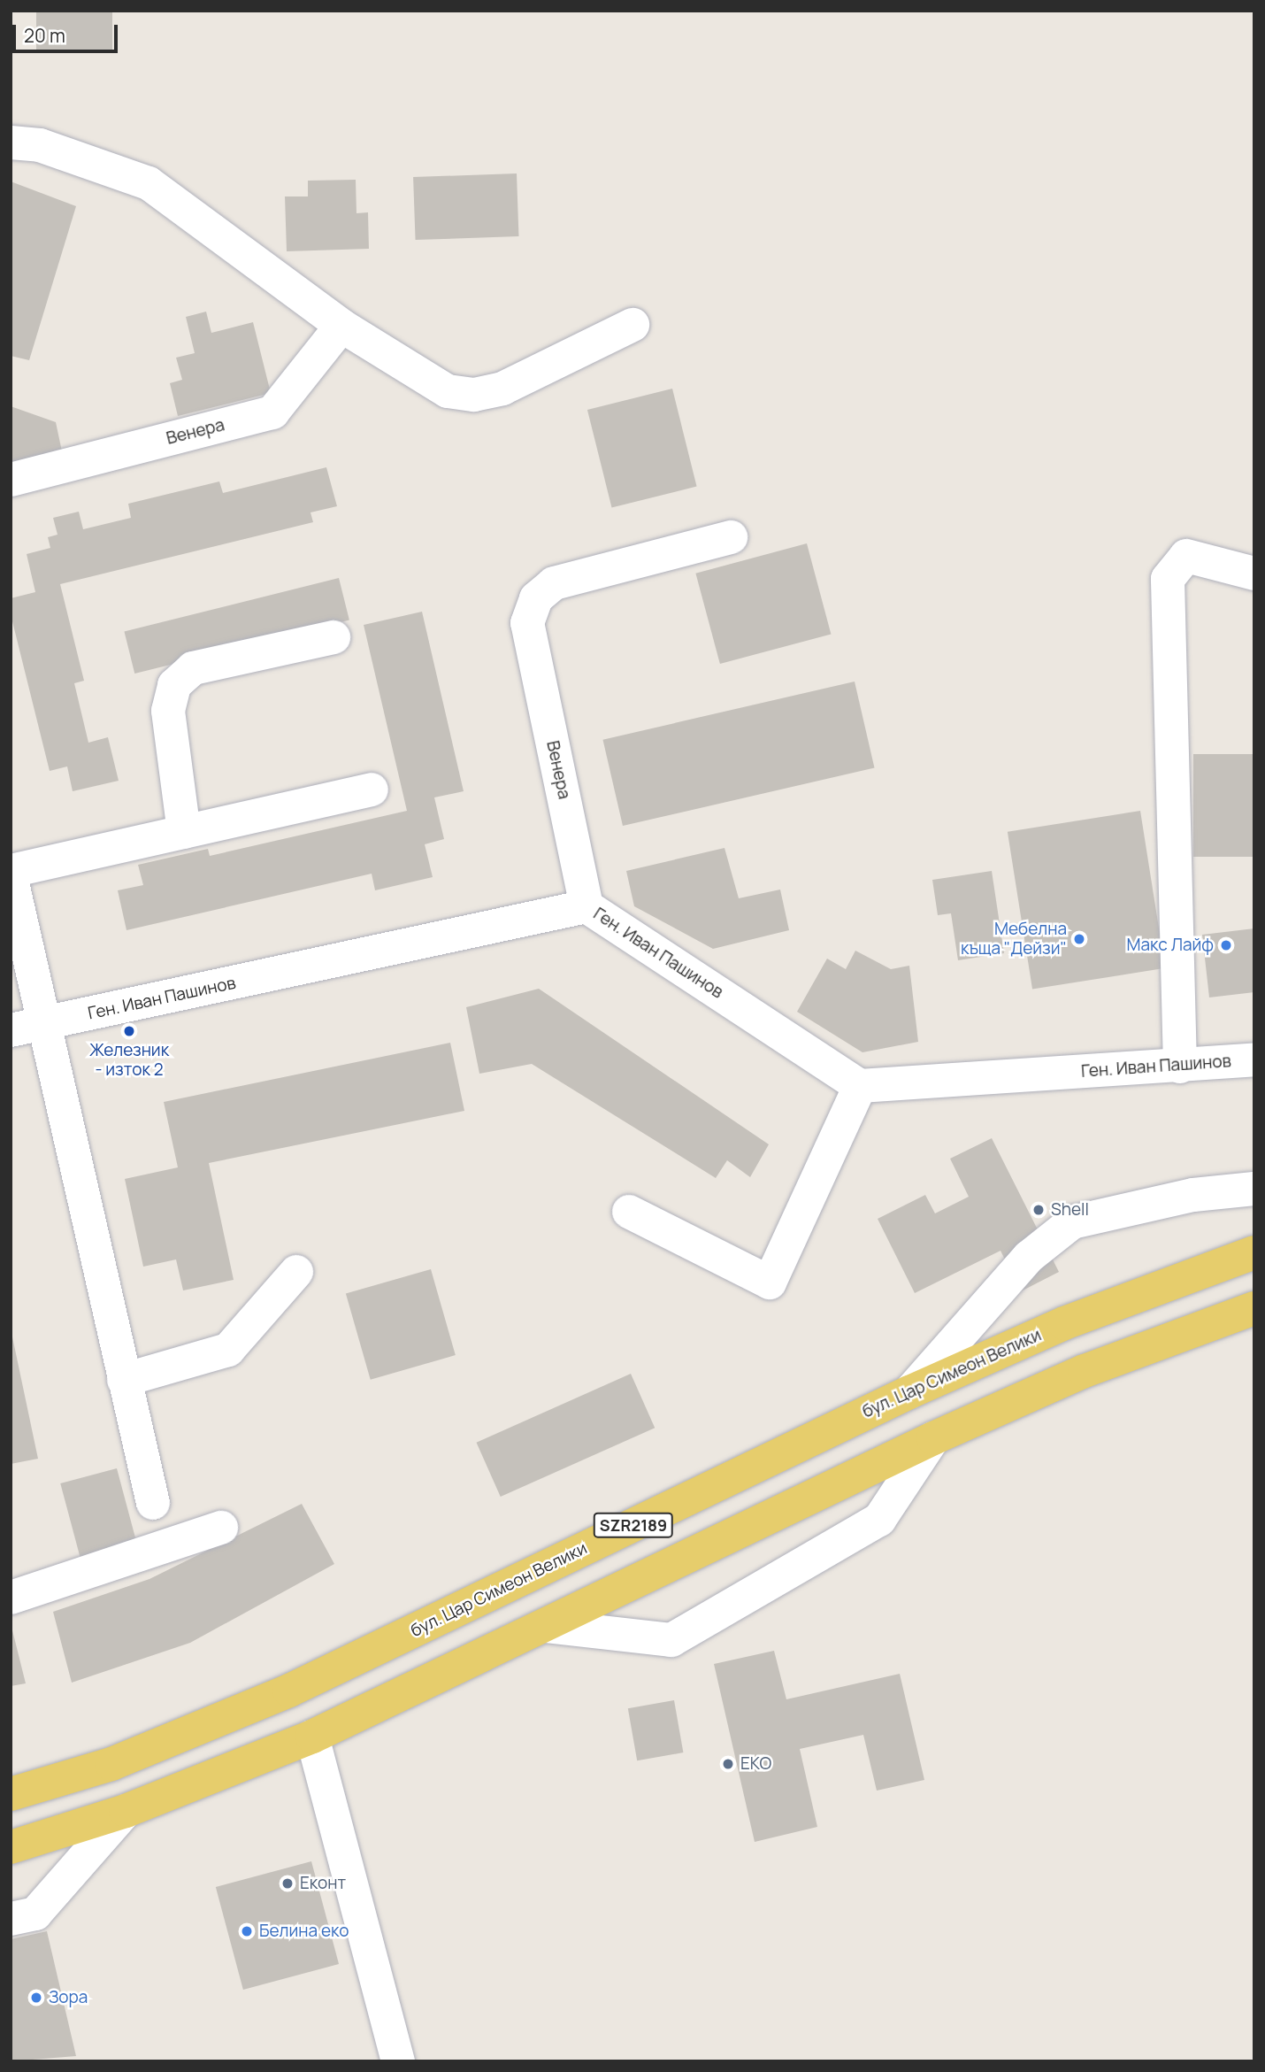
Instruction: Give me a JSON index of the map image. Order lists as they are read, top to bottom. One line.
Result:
{"streets":{"main road":["бул. Цар Симеон Велики","SZR2189"],"street":["Венера","Ген. Иван Пашинов"]},"crossings":[["Венера","Ген. Иван Пашинов"]],"places":["Мебелна къща \"Дейзи\"","Макс Лайф","Железник - изток 2","Shell","EKO","Еконт","Белина еко","Зора"],"scale_bar":"20 m"}
